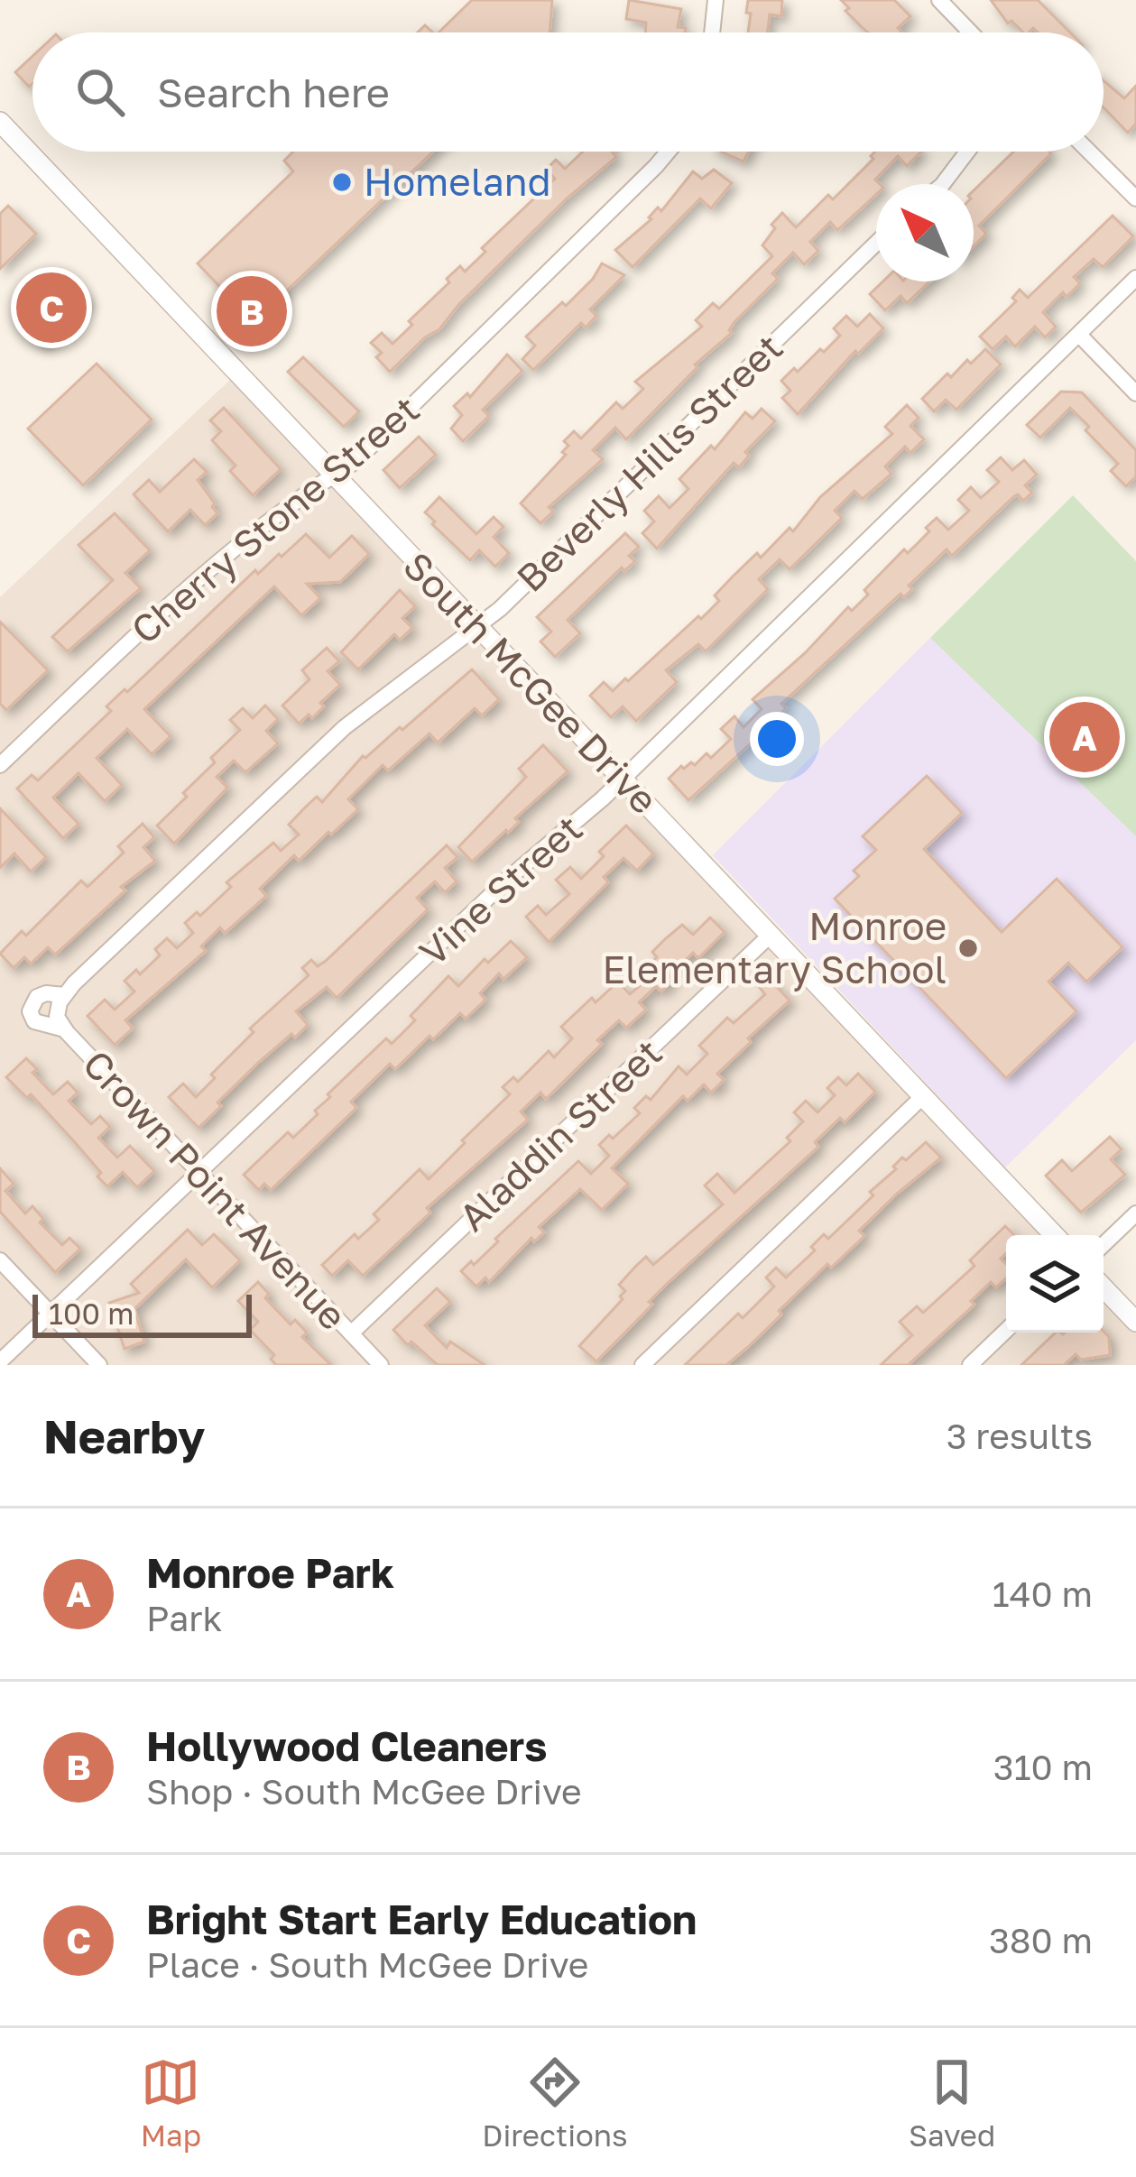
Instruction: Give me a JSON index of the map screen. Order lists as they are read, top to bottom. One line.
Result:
{"streets":{"street":["Beverly Hills Street","Cherry Stone Street","South McGee Drive","Vine Street","Aladdin Street","Crown Point Avenue"]},"crossings":[["Beverly Hills Street","South McGee Drive"],["Beverly Hills Street","Crown Point Avenue"],["Cherry Stone Street","South McGee Drive"],["South McGee Drive","Vine Street"],["South McGee Drive","Aladdin Street"],["Vine Street","Crown Point Avenue"],["Aladdin Street","Crown Point Avenue"]],"places":["Homeland","Monroe Elementary School"],"scale_bar":"100 m","north":"top left","page":{"search":"Search here","pins":["C","B","A"],"scale":"100 m","heading":["Nearby","3 results"],"list":[{"mark":"A","name":"Monroe Park","note":"Park","value":"140 m"},{"mark":"B","name":"Hollywood Cleaners","note":"Shop · South McGee Drive","value":"310 m"},{"mark":"C","name":"Bright Start Early Education","note":"Place · South McGee Drive","value":"380 m"}],"nav":["Map","Directions","Saved"]}}
